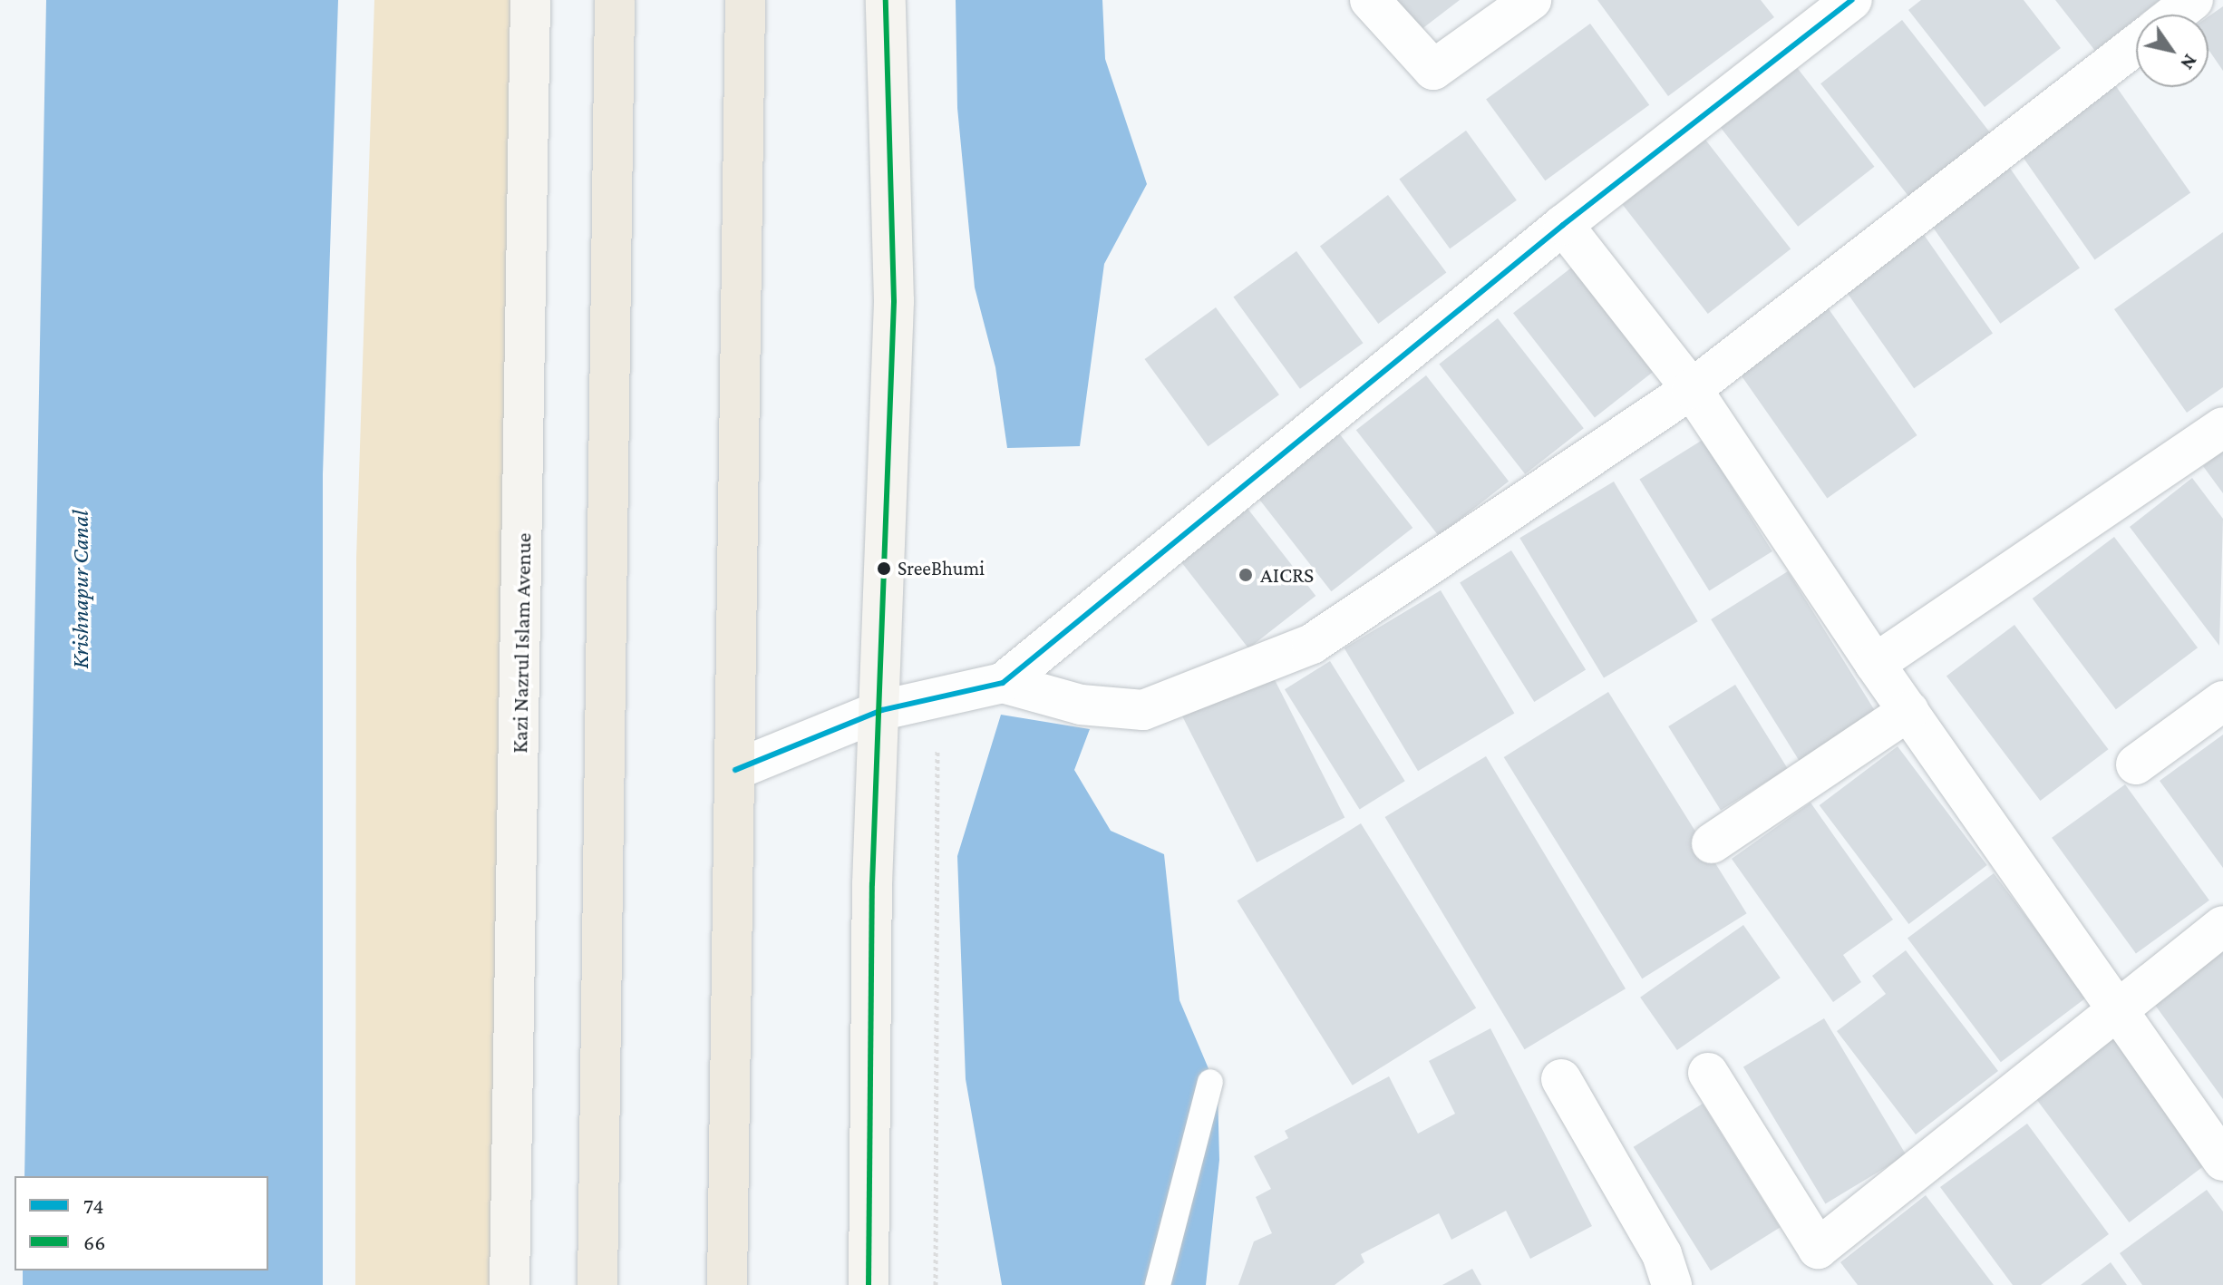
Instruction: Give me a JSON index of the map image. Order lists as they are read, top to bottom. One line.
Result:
{"streets":{"street":["Kazi Nazrul Islam Avenue"]},"water":["Krishnapur Canal"],"places":["SreeBhumi","AICRS"],"lines":["transit line 74","transit line 66"],"legend":["74","66"],"north":"bottom right"}
